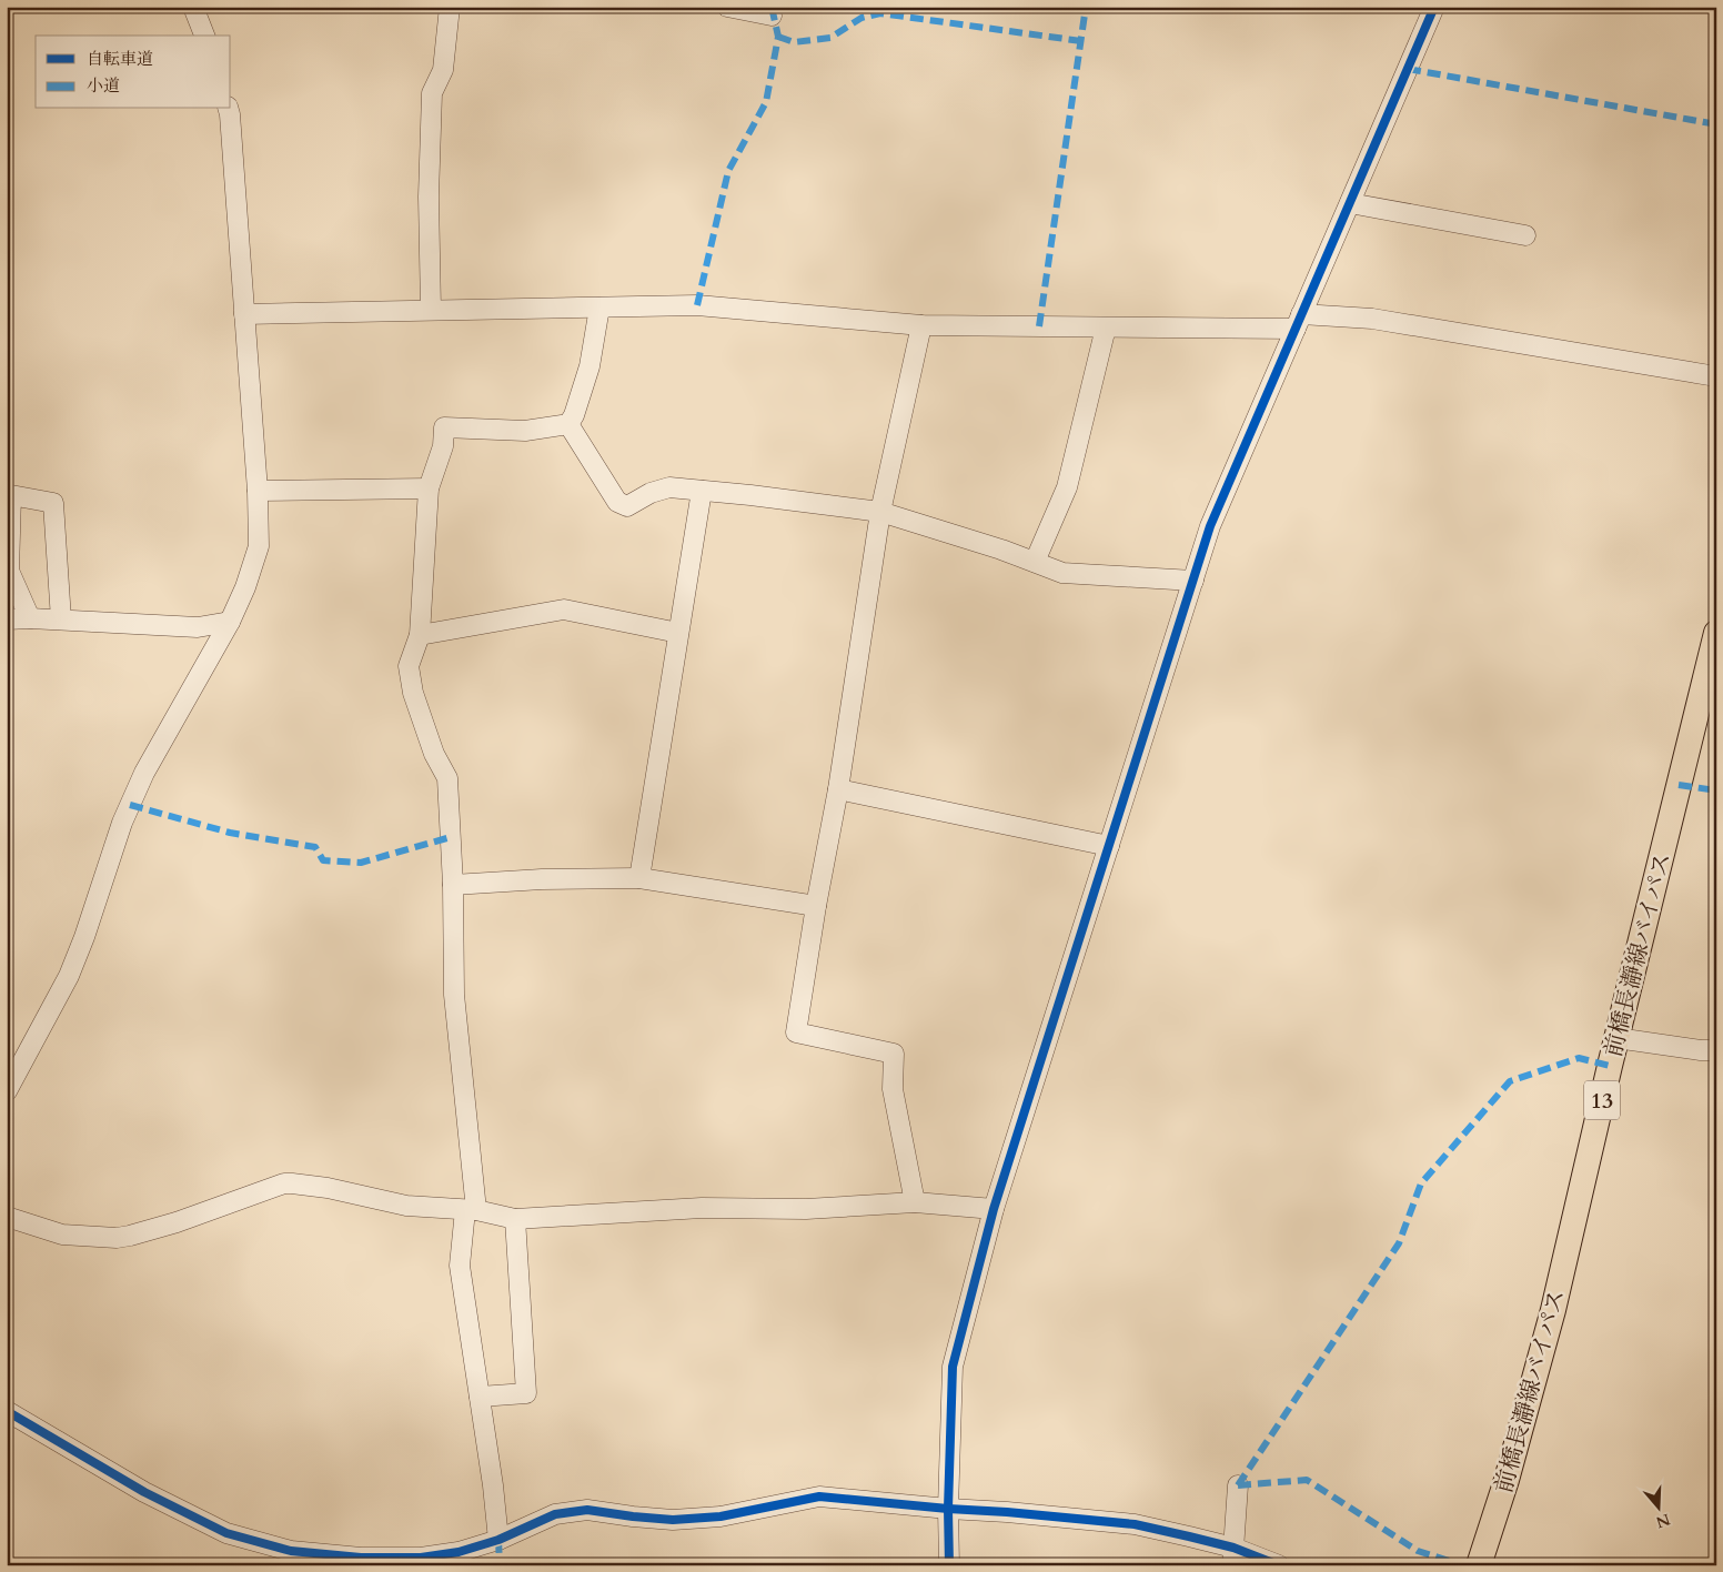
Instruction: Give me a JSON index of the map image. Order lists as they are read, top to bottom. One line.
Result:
{"streets":{"main road":["前橋長瀞線バイパス","13"]},"legend":["自転車道","小道"],"north":"bottom"}
